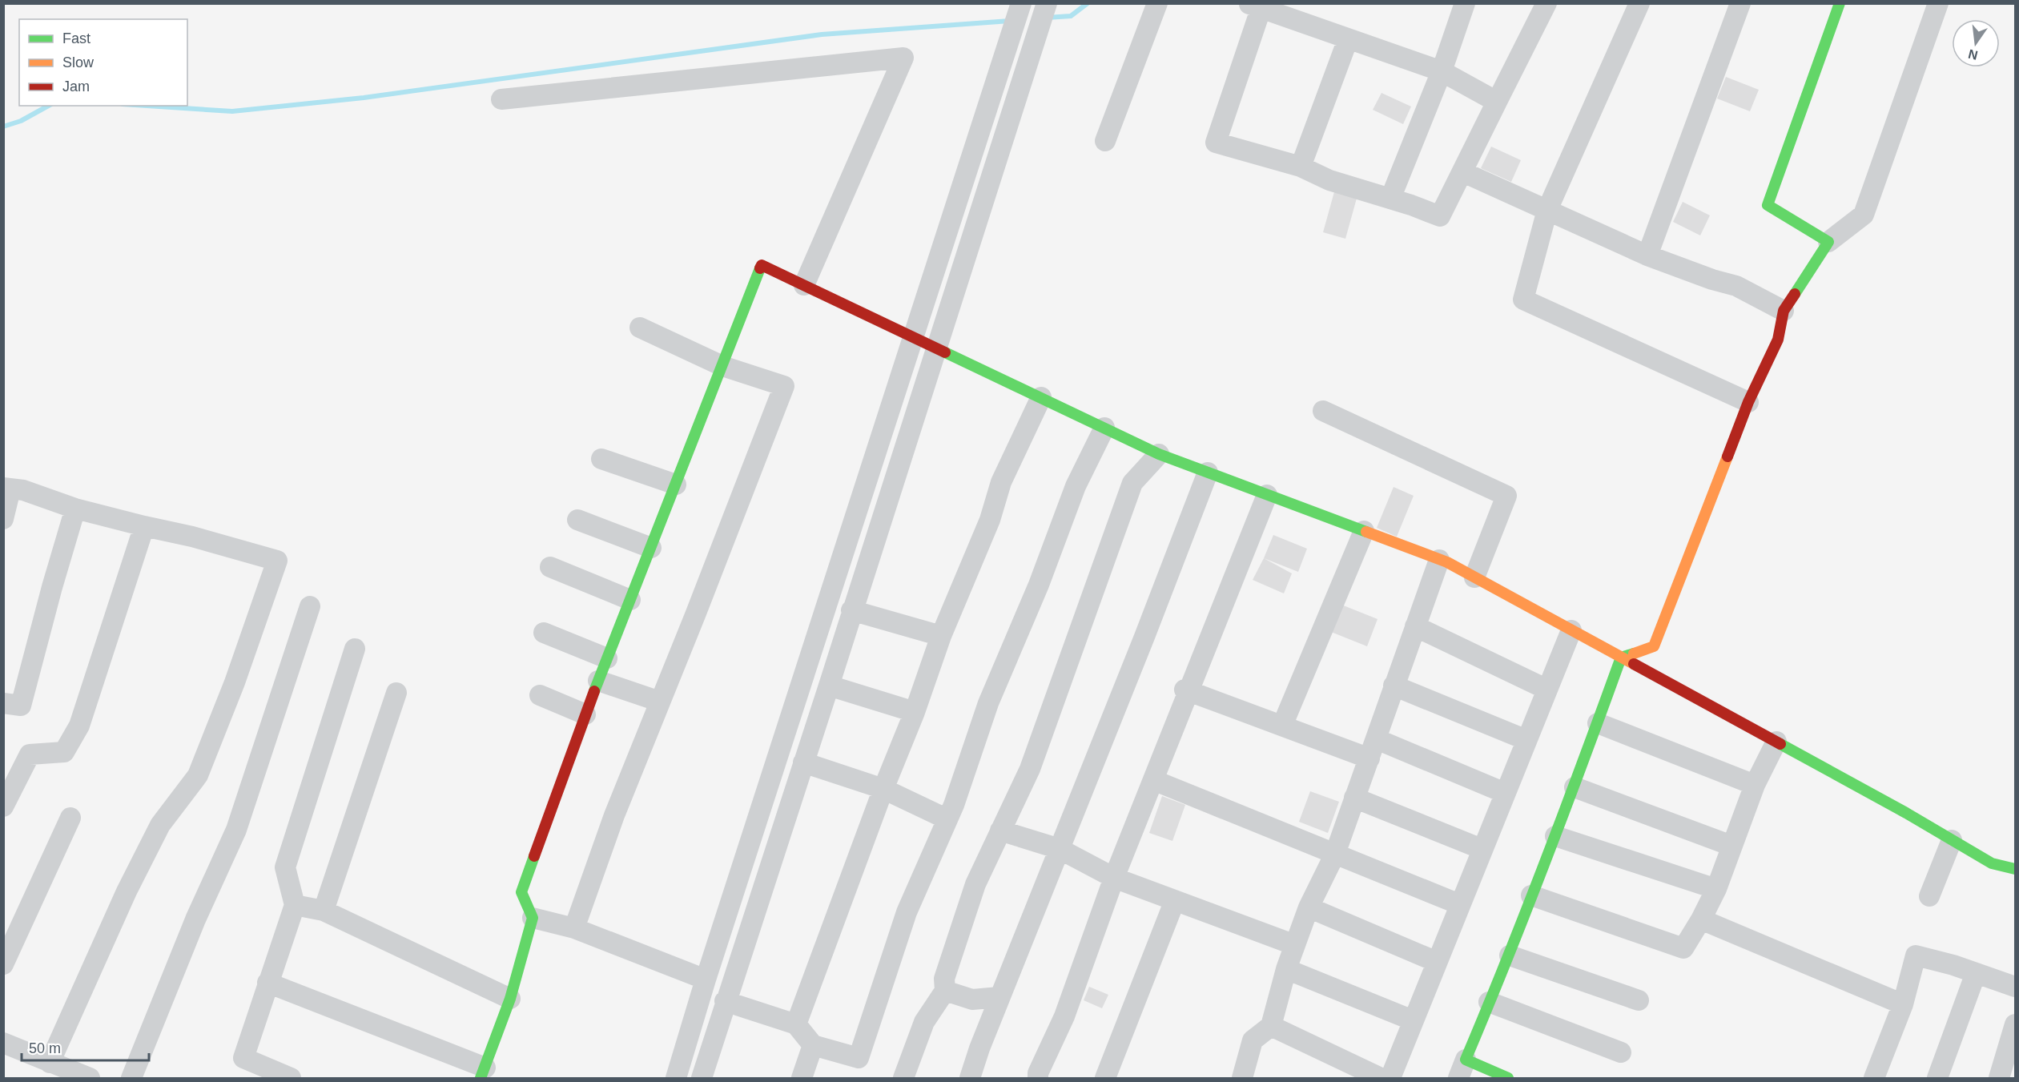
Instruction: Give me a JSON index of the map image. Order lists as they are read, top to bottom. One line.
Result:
{"legend":["Fast","Slow","Jam"],"scale_bar":"50 m","north":"bottom"}
